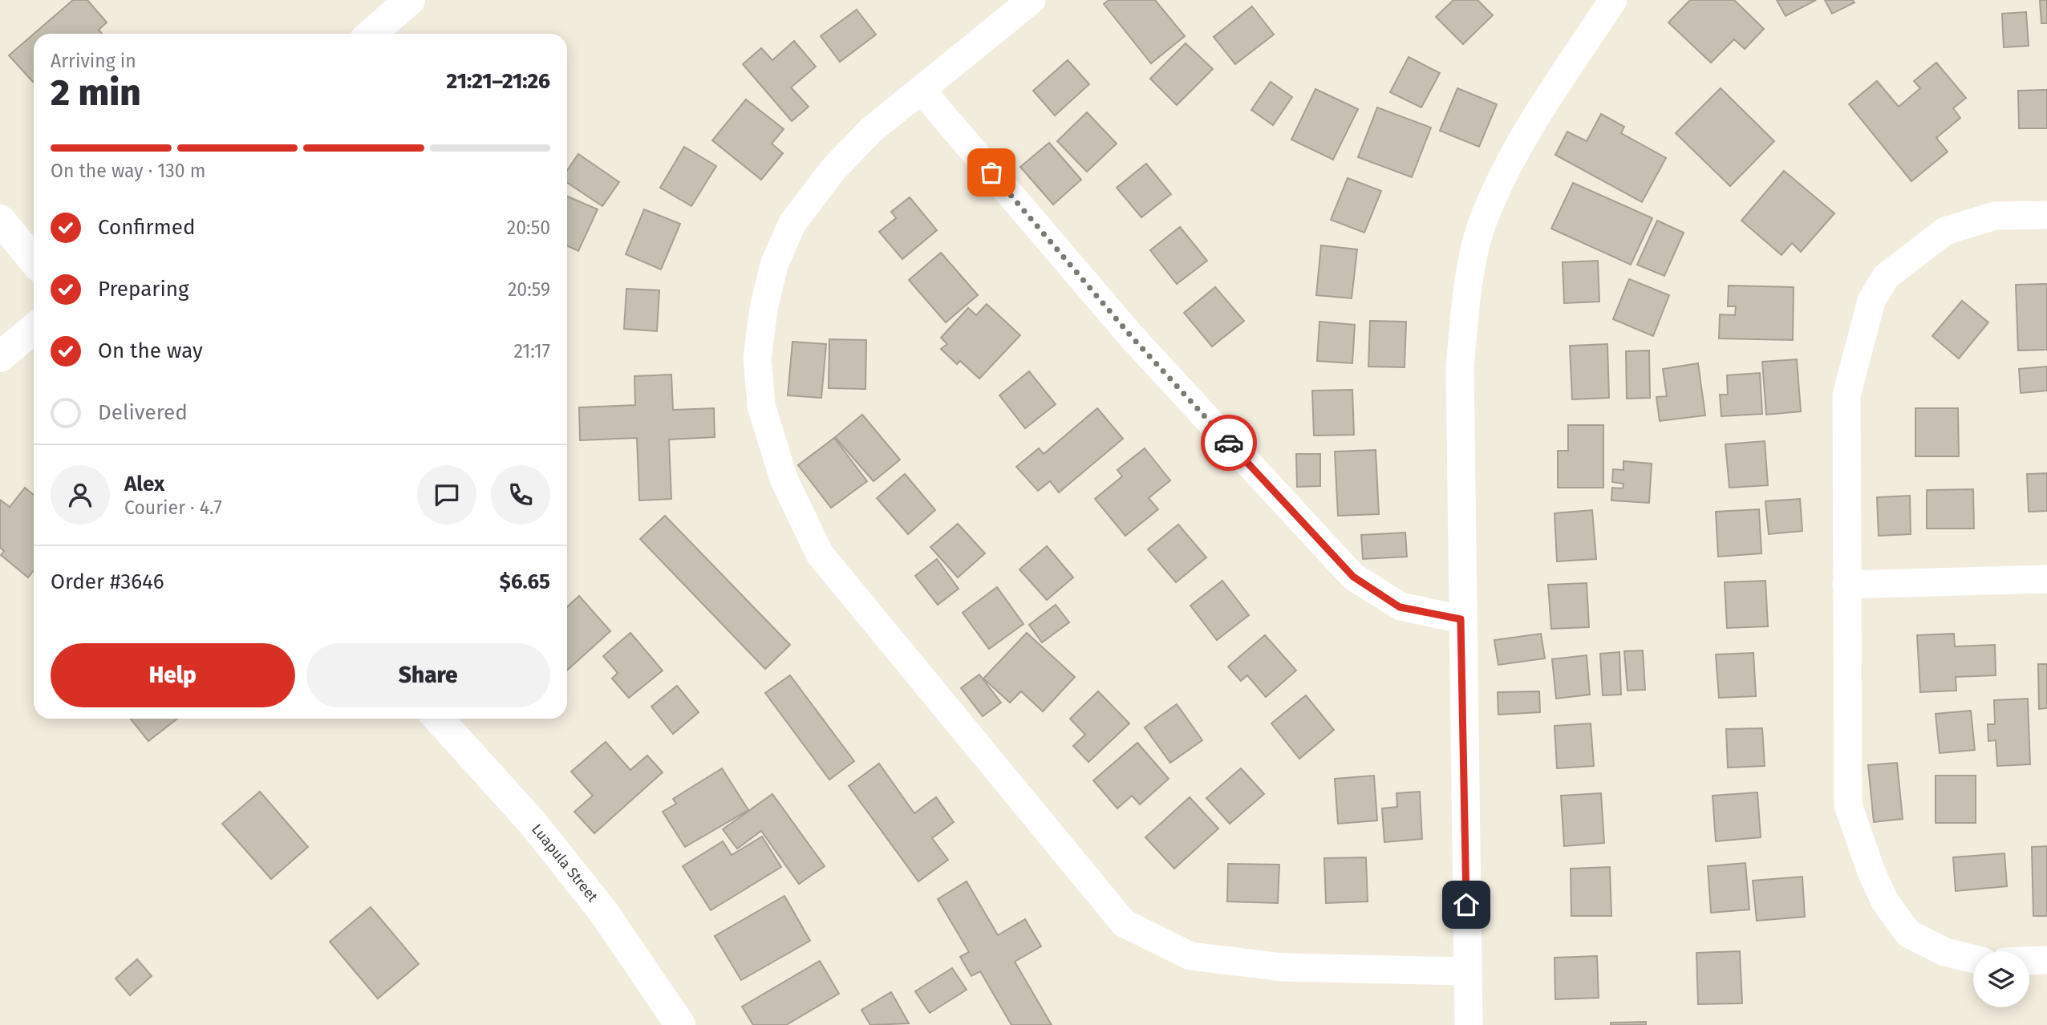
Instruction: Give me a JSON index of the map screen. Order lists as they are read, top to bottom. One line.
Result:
{"streets":{"main road":["Luapula Street"]},"page":{"heading":["2 min","Arriving in","21:21–21:26"],"panel":["Alex","Courier · 4.7","Order #3646","$6.65"],"bar":"On the way · 130 m","list":[["Confirmed","20:50"],["Preparing","20:59"],["On the way","21:17"],"Delivered"],"buttons":["Help","Share"]}}
